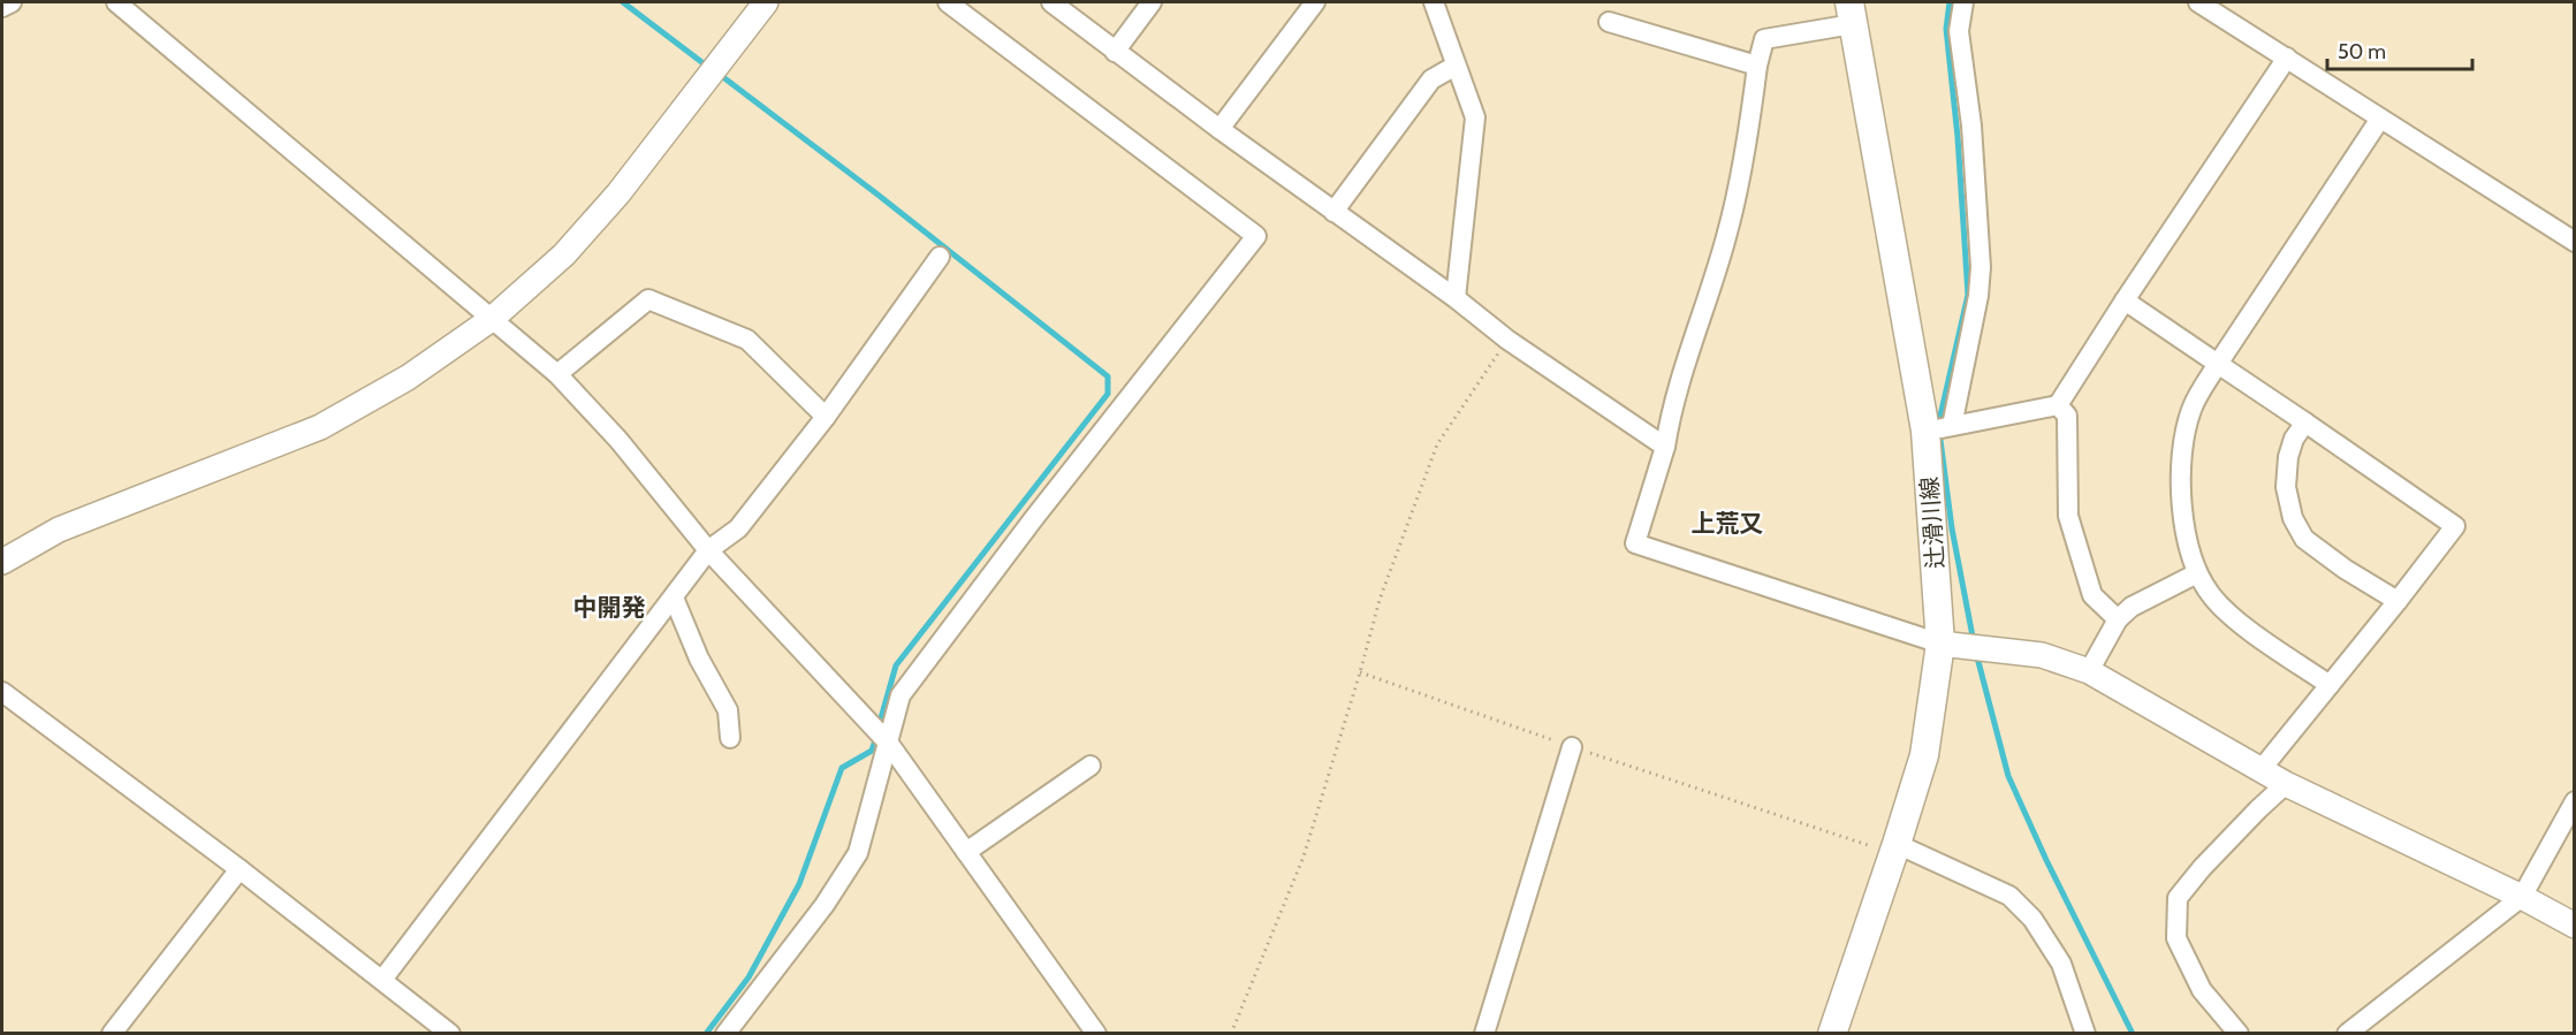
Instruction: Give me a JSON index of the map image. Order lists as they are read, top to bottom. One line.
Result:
{"streets":{"main road":["辻滑川線"]},"districts":["上荒又","中開発"],"scale_bar":"50 m"}
